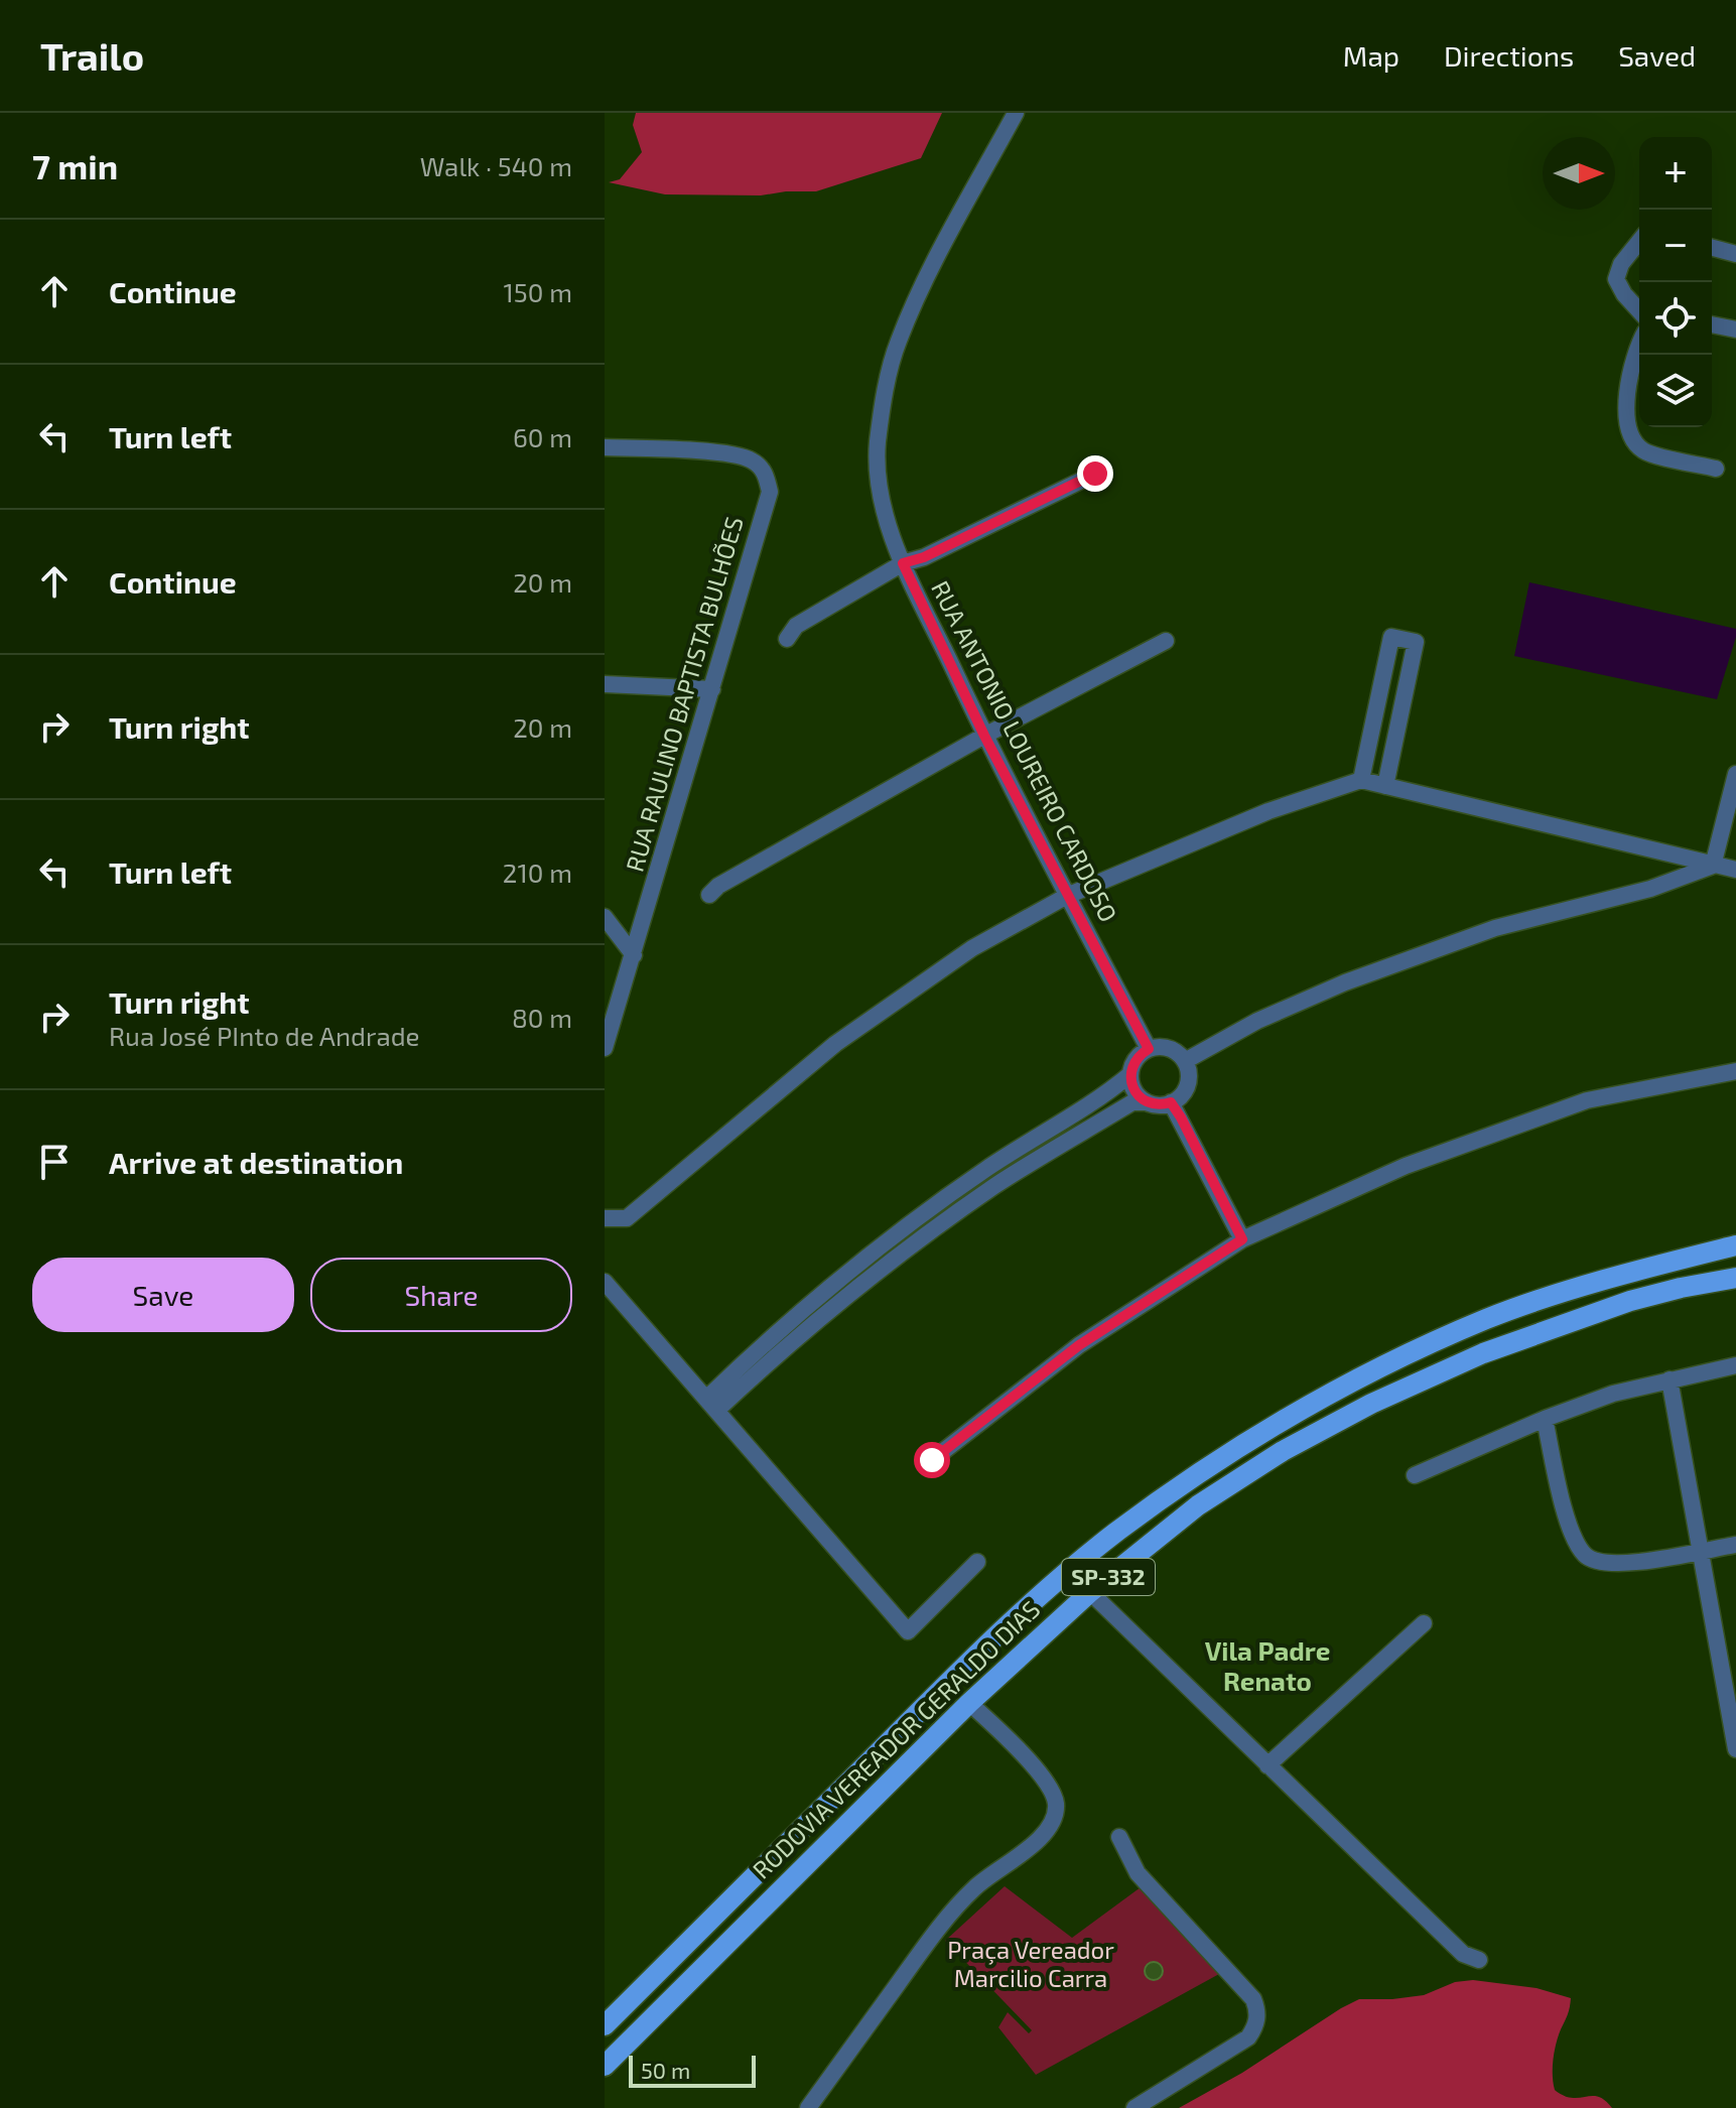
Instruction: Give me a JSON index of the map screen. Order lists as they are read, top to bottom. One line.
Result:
{"streets":{"main road":["SP-332","RODOVIA VEREADOR GERALDO DIAS"],"street":["RUA RAULINO BAPTISTA BULHÕES","RUA ANTONIO LOUREIRO CARDOSO"]},"districts":["Vila Padre Renato"],"parks":["Praça Vereador Marcilio Carra"],"scale_bar":"50 m","north":"right","page":{"header":"Trailo","nav":["Map","Directions","Saved"],"heading":["7 min","Walk · 540 m"],"map_buttons":["+","−"],"list":[["Continue","150 m"],["Turn left","60 m"],["Continue","20 m"],["Turn right","20 m"],["Turn left","210 m"],["Turn right","Rua José PInto de Andrade","80 m"],"Arrive at destination"],"buttons":["Save","Share"],"scale":"50 m"}}
